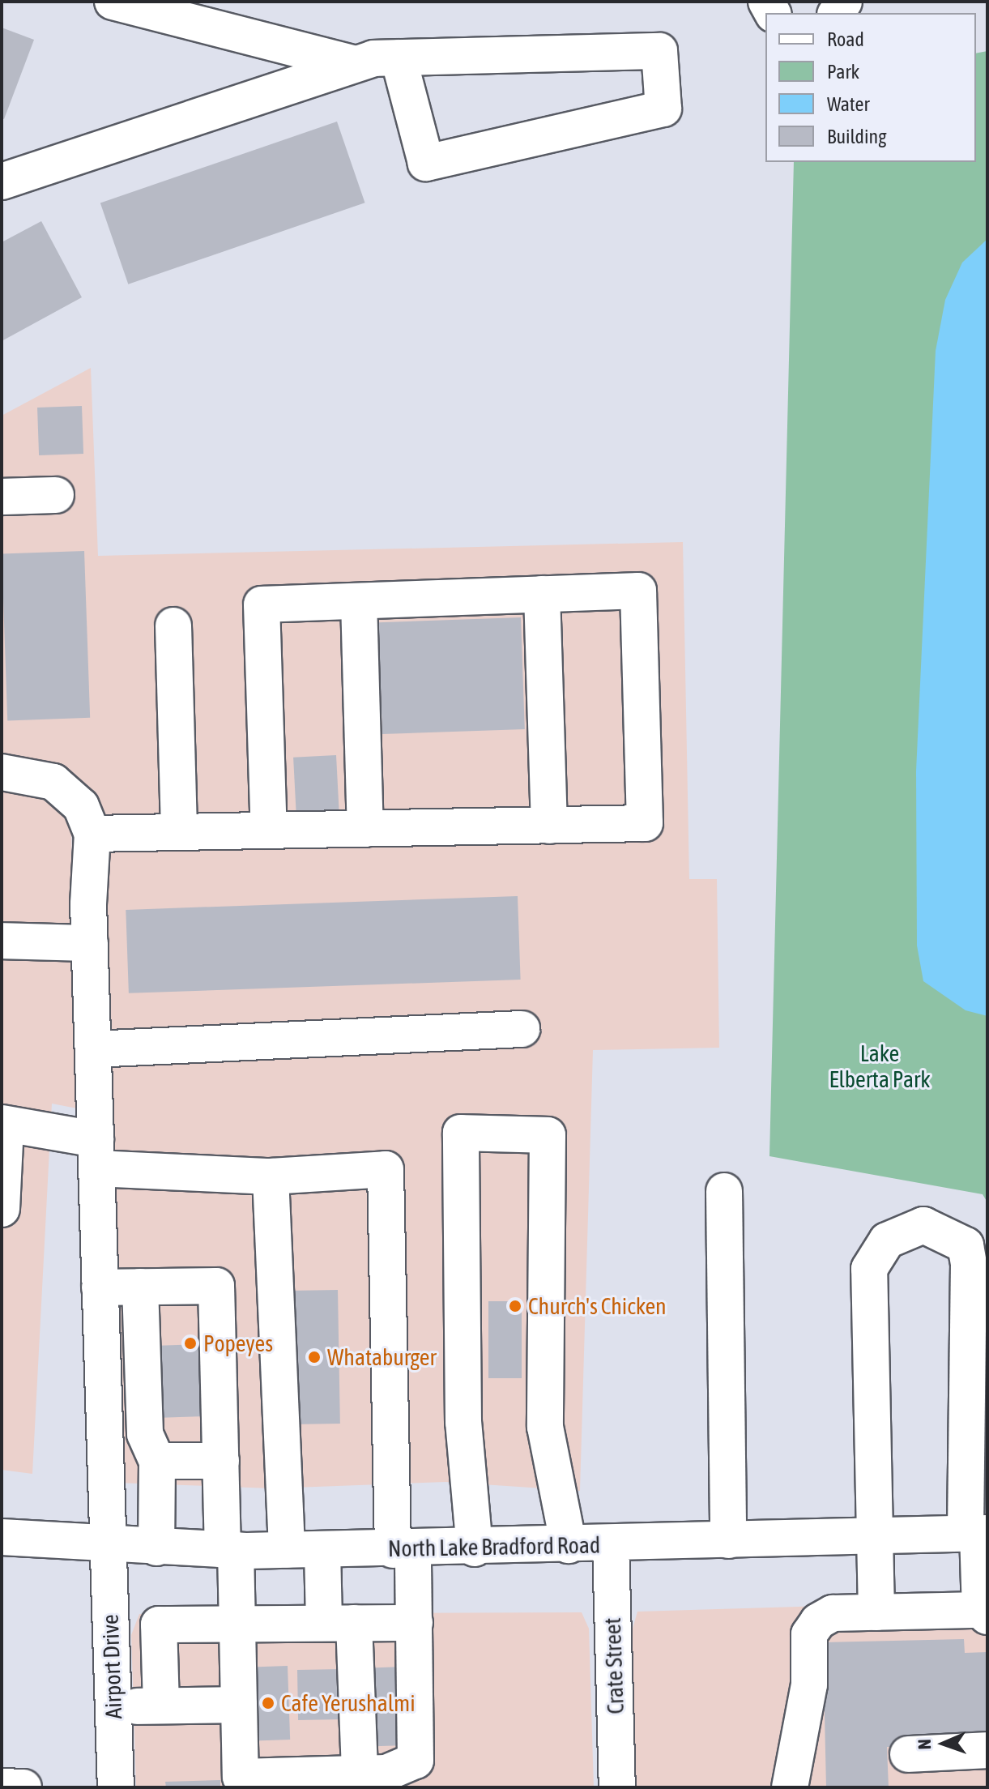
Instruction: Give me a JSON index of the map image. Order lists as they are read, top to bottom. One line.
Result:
{"streets":{"main road":["North Lake Bradford Road","Crate Street","Airport Drive"]},"crossings":[["North Lake Bradford Road","Crate Street"],["North Lake Bradford Road","Airport Drive"]],"parks":["Lake Elberta Park"],"places":["Church's Chicken","Popeyes","Whataburger","Cafe Yerushalmi"],"legend":["Road","Park","Water","Building"],"north":"left"}
